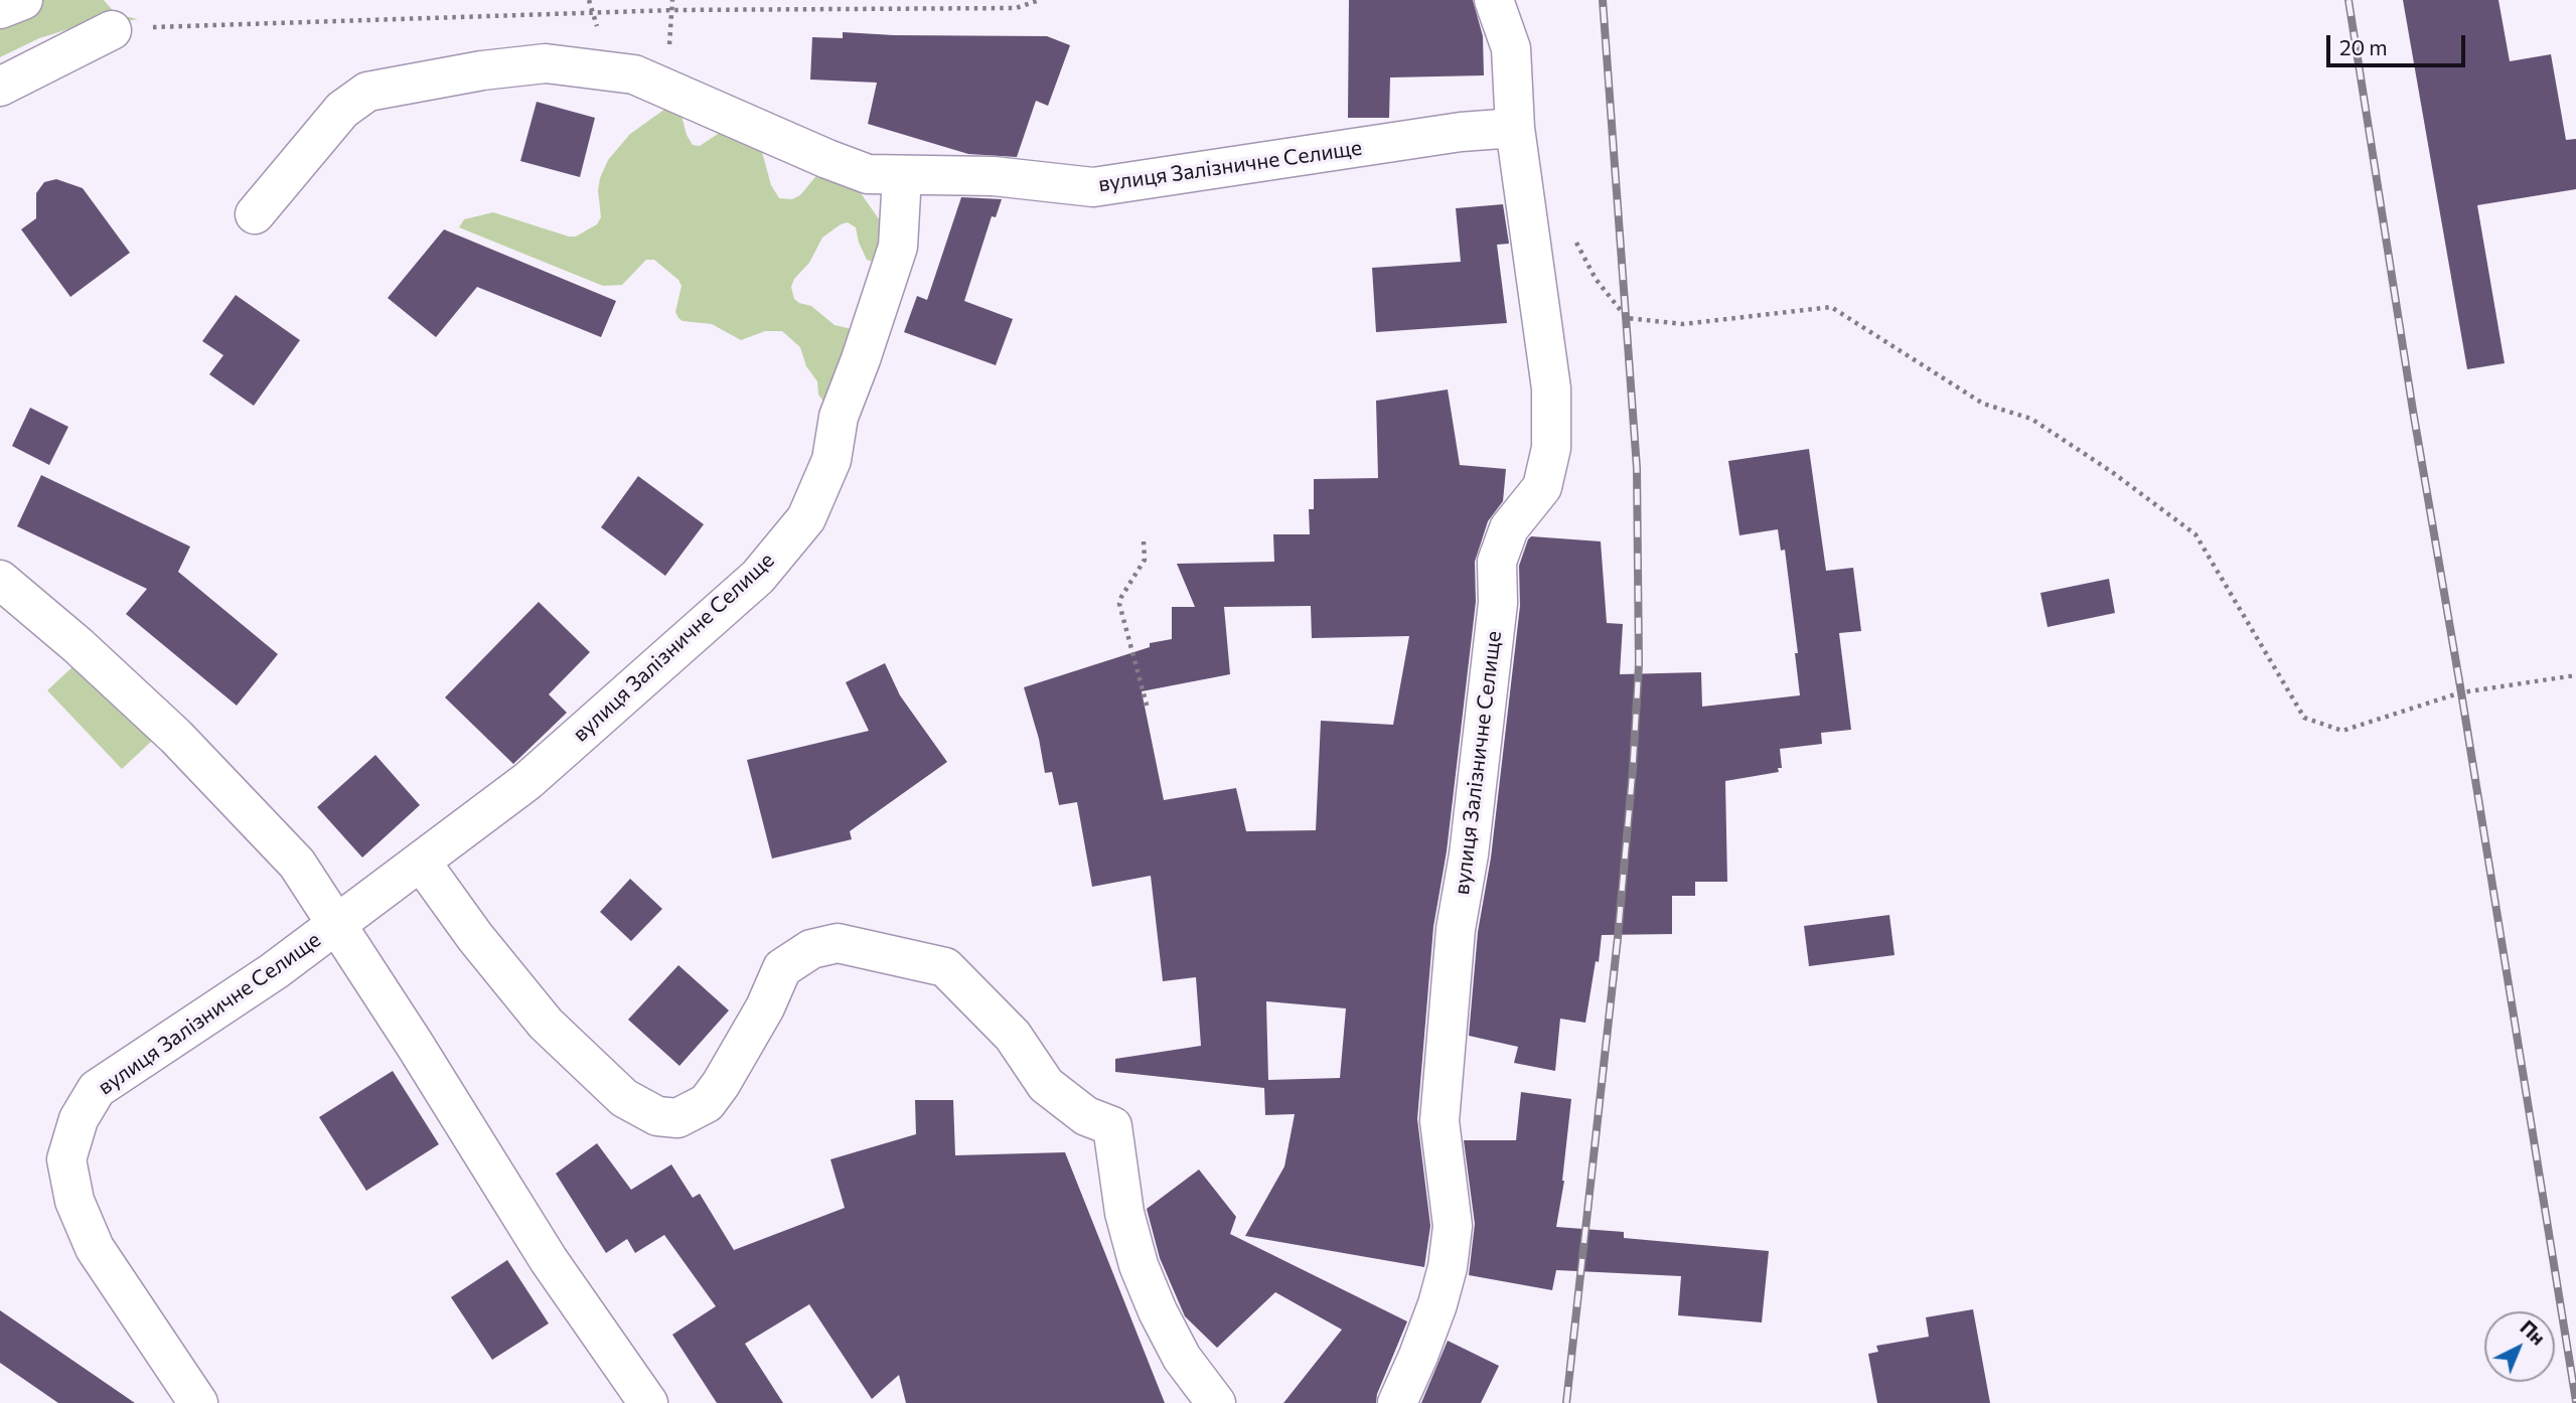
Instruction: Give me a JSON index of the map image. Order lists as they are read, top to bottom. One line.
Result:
{"streets":{"street":["вулиця Залізничне Селище"]},"scale_bar":"20 m","north":"top right"}
